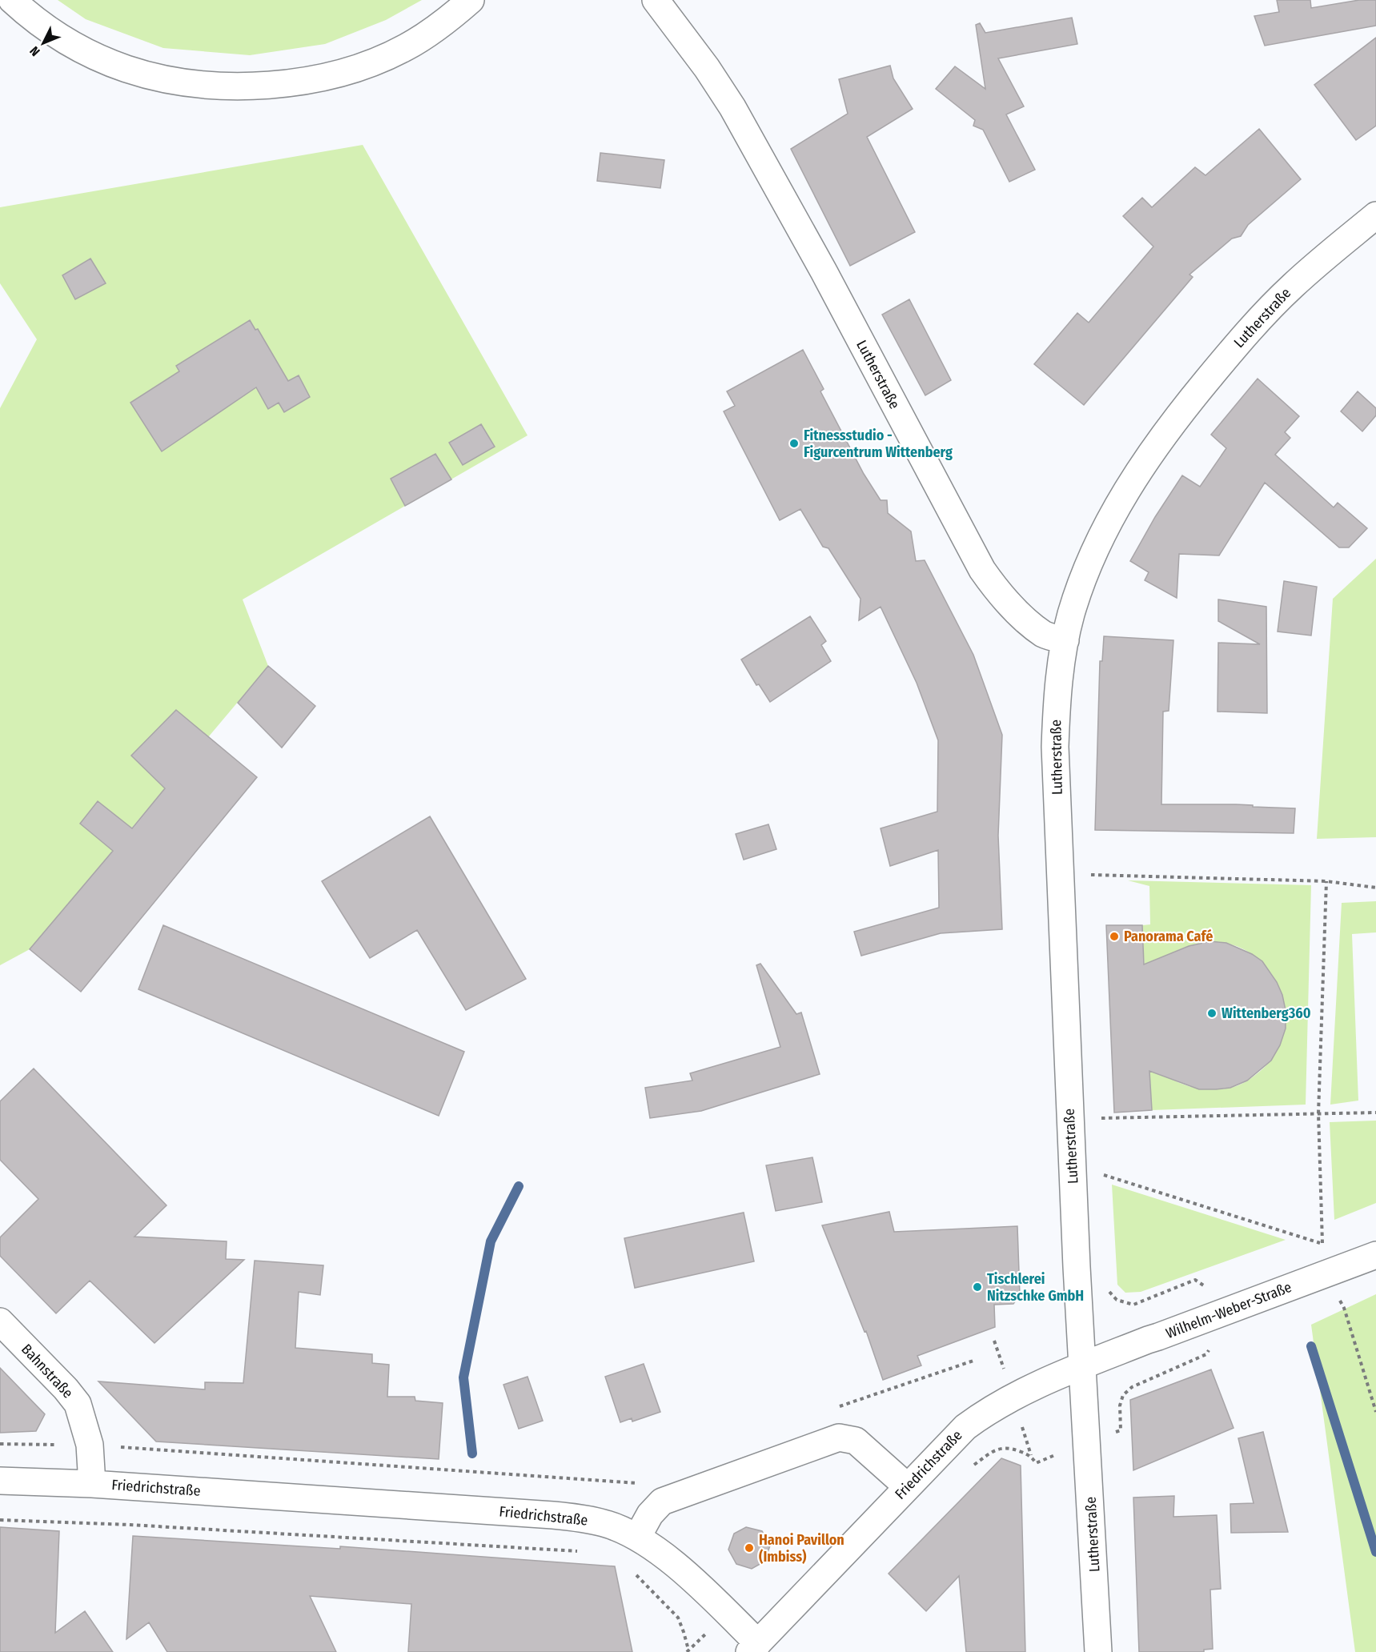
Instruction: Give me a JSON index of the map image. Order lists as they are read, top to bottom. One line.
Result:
{"streets":{"street":["Lutherstraße","Wilhelm-Weber-Straße","Bahnstraße","Friedrichstraße"]},"crossings":[["Lutherstraße","Wilhelm-Weber-Straße"],["Lutherstraße","Friedrichstraße"],["Wilhelm-Weber-Straße","Friedrichstraße"],["Bahnstraße","Friedrichstraße"]],"places":["Fitnessstudio - Figurcentrum Wittenberg","Panorama Café","Wittenberg360","Tischlerei Nitzschke GmbH","Hanoi Pavillon (Imbiss)"],"north":"bottom left"}
